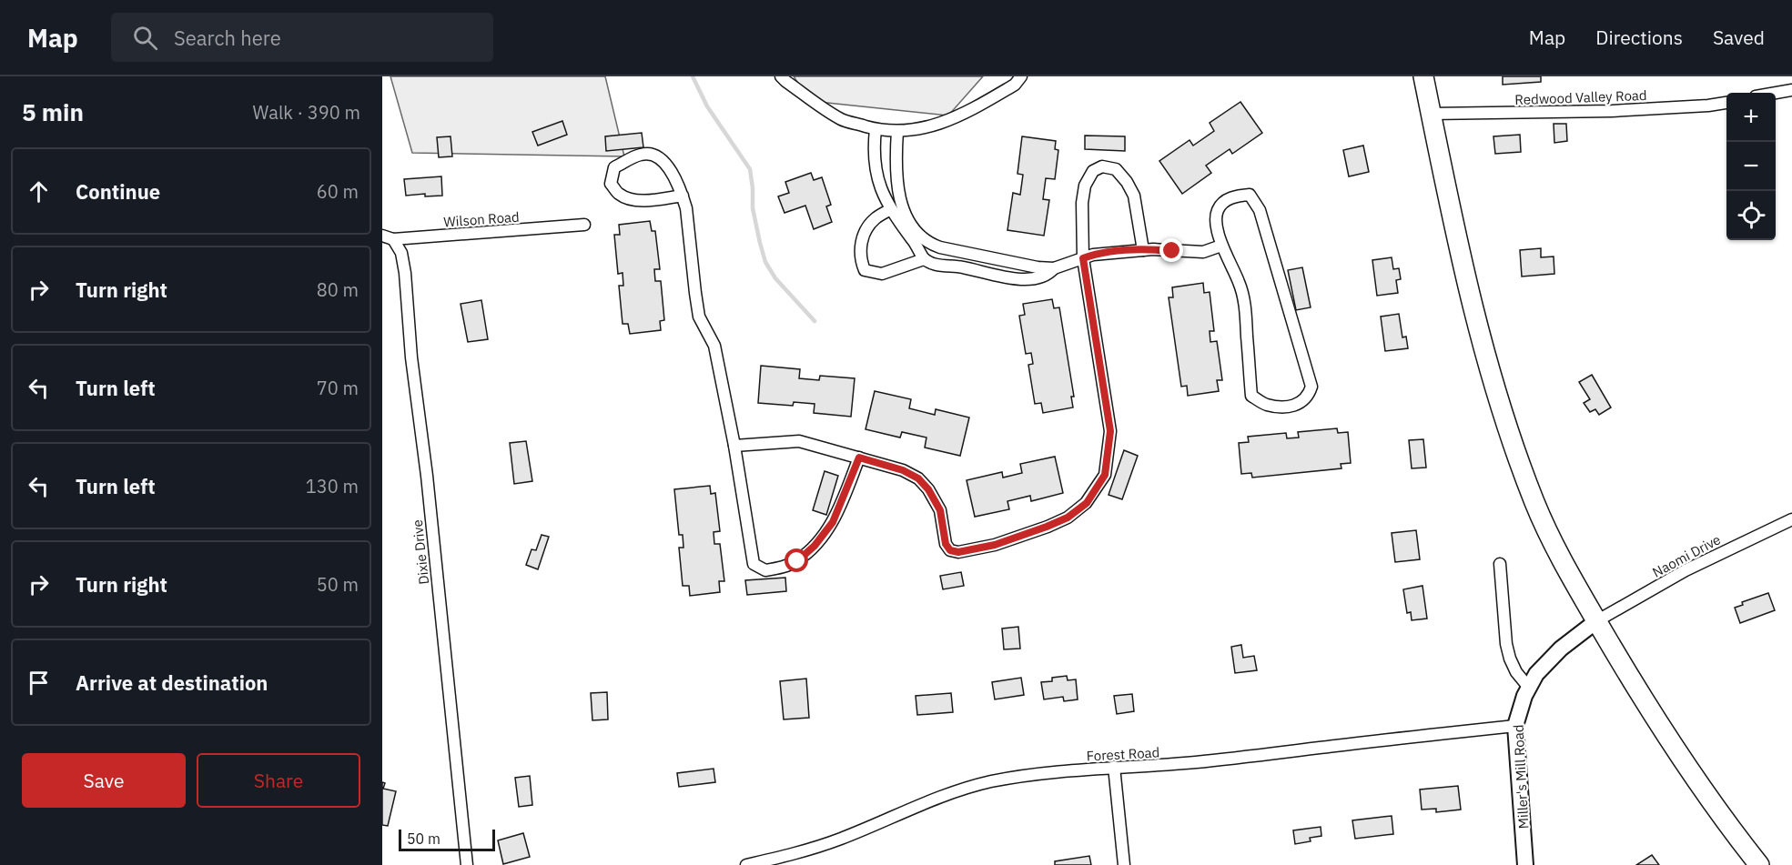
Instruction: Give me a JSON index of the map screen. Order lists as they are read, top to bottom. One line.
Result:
{"streets":{"street":["Redwood Valley Road","Wilson Road","Dixie Drive","Naomi Drive","Forest Road","Miller's Mill Road"]},"crossings":[["Wilson Road","Dixie Drive"],["Naomi Drive","Miller's Mill Road"],["Forest Road","Miller's Mill Road"]],"scale_bar":"50 m","page":{"header":"Map","search":"Search here","nav":["Map","Directions","Saved"],"heading":["5 min","Walk · 390 m"],"map_buttons":["+","−"],"list":[["Continue","60 m"],["Turn right","80 m"],["Turn left","70 m"],["Turn left","130 m"],["Turn right","50 m"],"Arrive at destination"],"buttons":["Save","Share"],"scale":"50 m"}}
